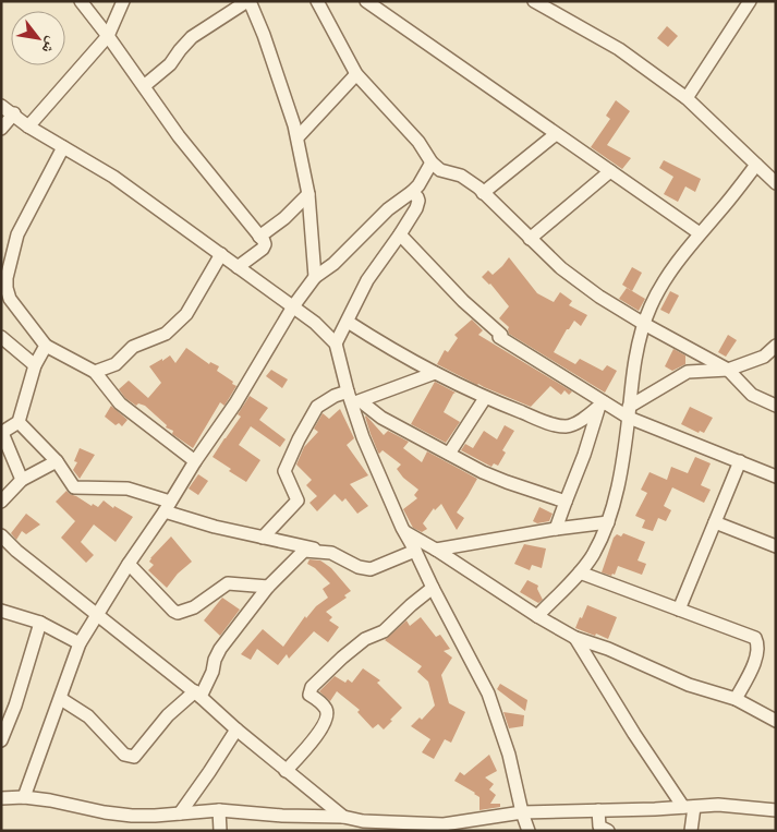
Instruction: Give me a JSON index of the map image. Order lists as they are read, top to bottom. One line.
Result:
{"north":"bottom right"}
